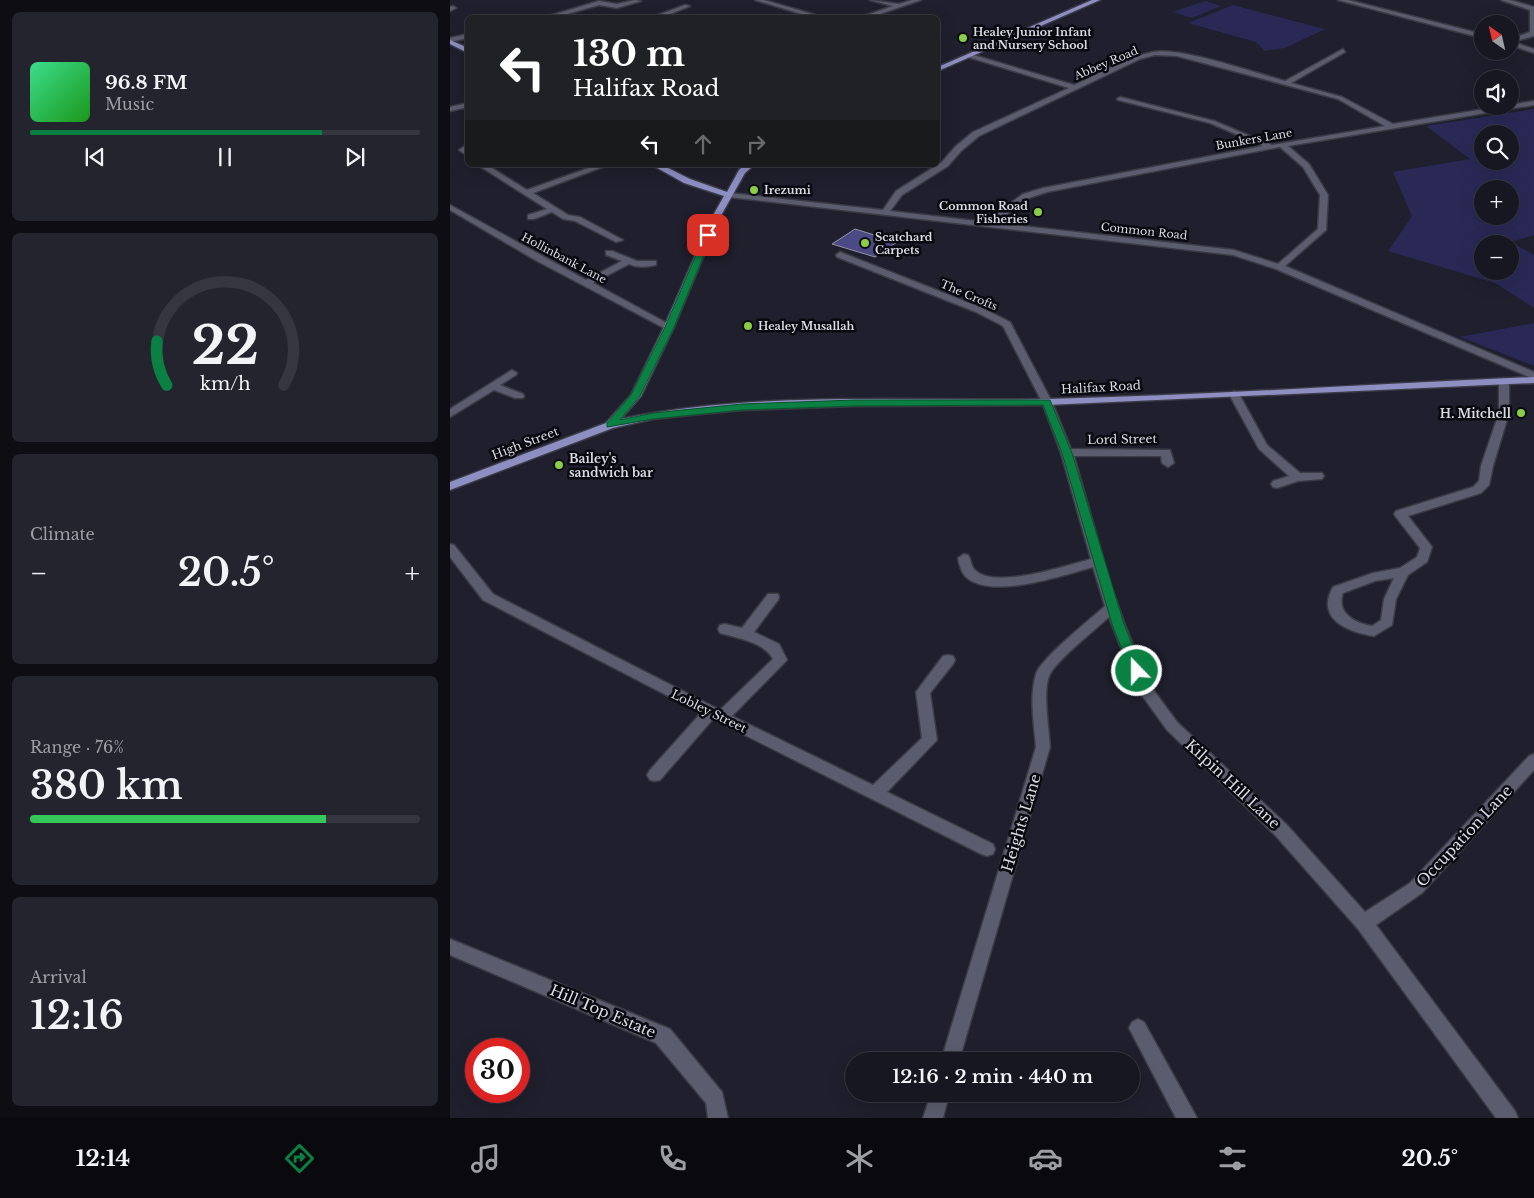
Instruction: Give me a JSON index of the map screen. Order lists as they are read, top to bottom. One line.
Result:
{"streets":{"main road":["Halifax Road","High Street"],"street":["Abbey Road","Bunkers Lane","Common Road","Hollinbank Lane","The Crofts","Lord Street","Lobley Street","Kilpin Hill Lane","Heights Lane","Occupation Lane","Hill Top Estate"]},"crossings":[["Abbey Road","Bunkers Lane"],["Abbey Road","Common Road"],["Bunkers Lane","Common Road"],["Common Road","Halifax Road"],["The Crofts","Halifax Road"],["The Crofts","Kilpin Hill Lane"],["Halifax Road","High Street"],["Halifax Road","Kilpin Hill Lane"],["Lord Street","Kilpin Hill Lane"],["Kilpin Hill Lane","Heights Lane"],["Kilpin Hill Lane","Occupation Lane"]],"places":["Healey Junior Infant and Nursery School","Irezumi","Common Road Fisheries","Scatchard Carpets","Healey Musallah","H. Mitchell","Bailey's sandwich bar"],"north":"top left","page":{"map_buttons":["+","−"],"turn":["130 m","Halifax Road"],"song":["96.8 FM","Music"],"tile":["Climate",["Range · 76%","380 km"],["Arrival","12:16"]],"heat":["−","20.5°","+"],"limit":"30","trip":"12:16 · 2 min · 440 m","tabs":["12:14","20.5°"],"gauge":["22","km/h"]}}
